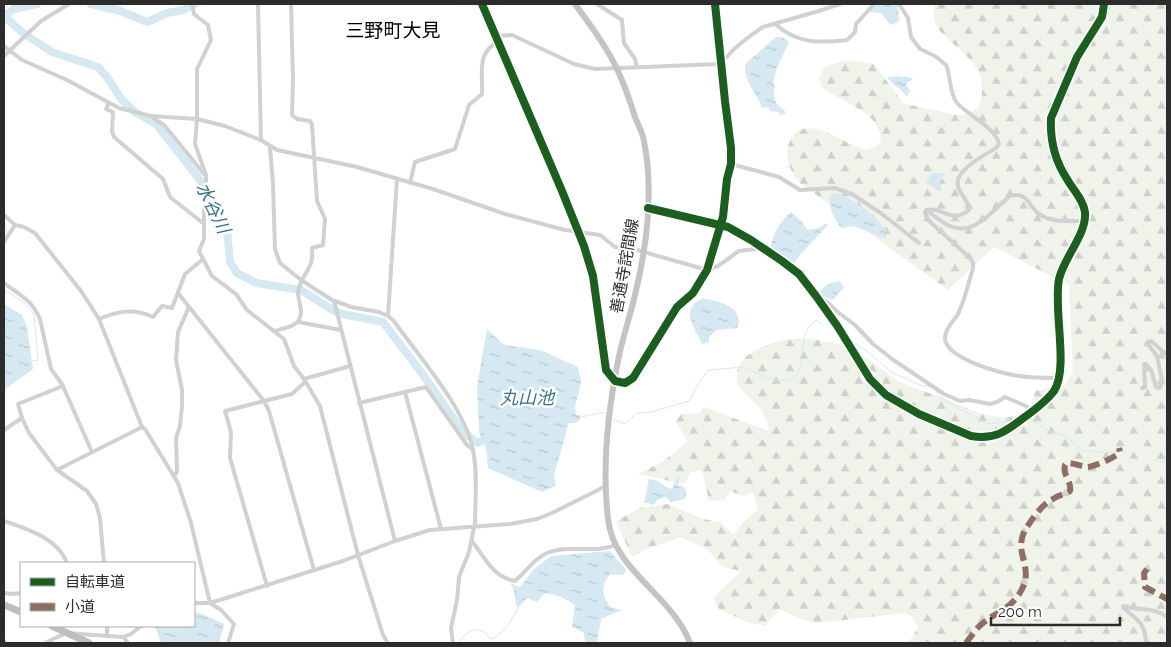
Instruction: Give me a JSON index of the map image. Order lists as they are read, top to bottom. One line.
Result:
{"streets":{"main road":["善通寺詫間線"]},"districts":["三野町大見"],"water":["水谷川","丸山池"],"legend":["自転車道","小道"],"scale_bar":"200 m"}
